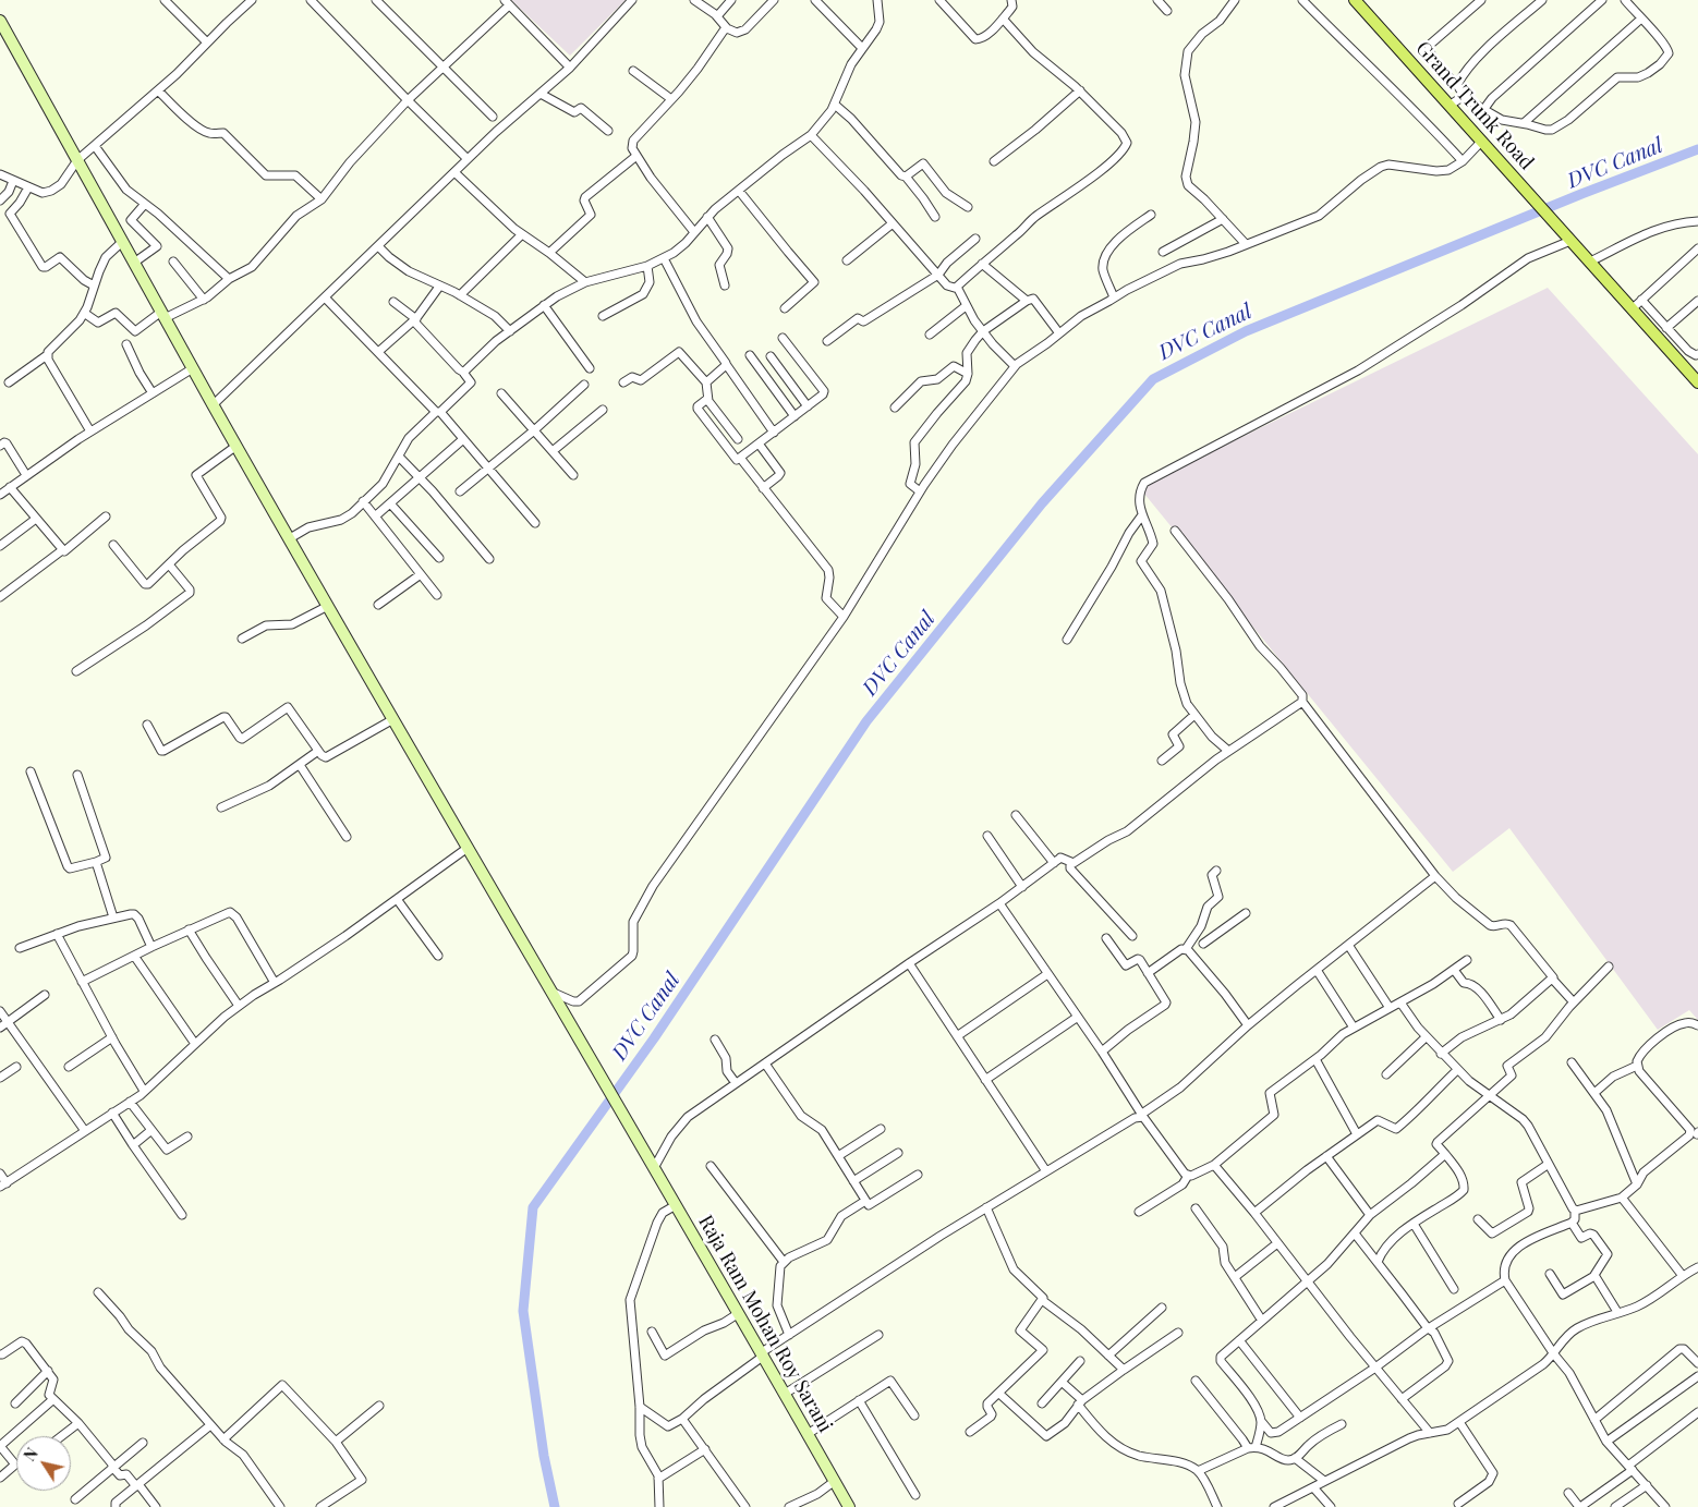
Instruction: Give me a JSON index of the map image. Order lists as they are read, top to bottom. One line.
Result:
{"streets":{"main road":["Grand Trunk Road"],"street":["Raja Ram Mohan Roy Sarani"]},"water":["DVC Canal"],"north":"top left"}
